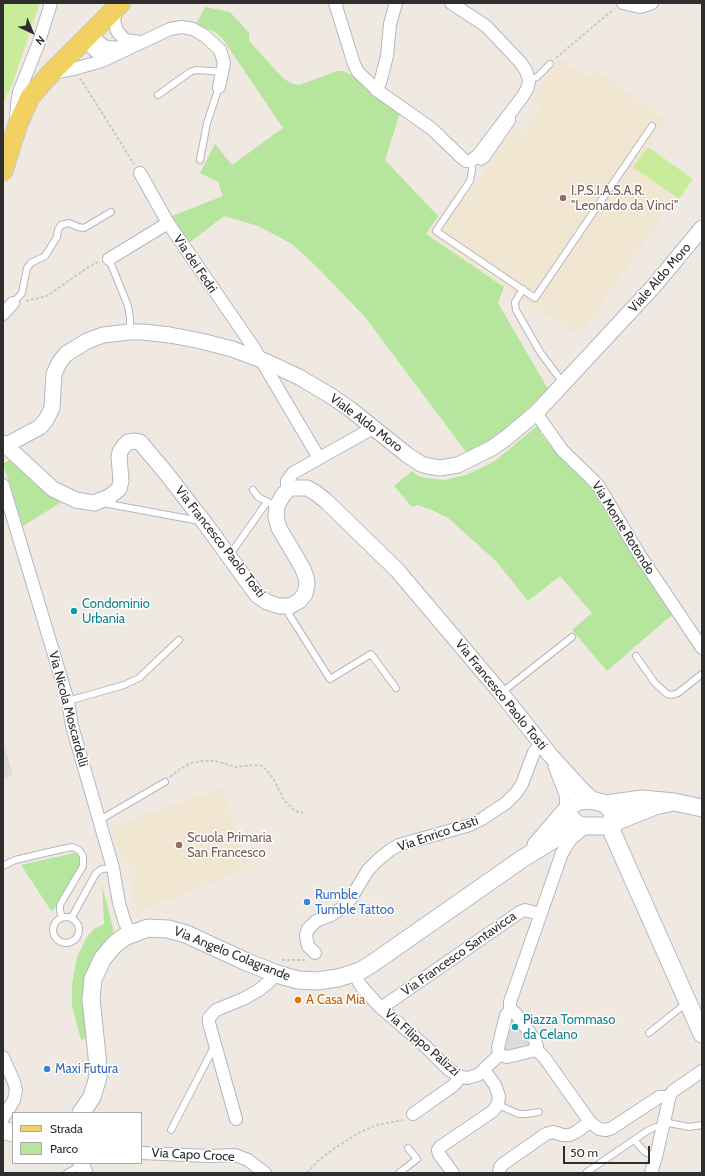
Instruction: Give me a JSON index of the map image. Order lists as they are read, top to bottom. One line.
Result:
{"streets":{"main road":["Via Angelo Colagrande"],"street":["Via dei Fedri","Viale Aldo Moro","Via Monte Rotondo","Via Francesco Paolo Tosti","Via Nicola Moscardelli","Via Enrico Casti","Via Francesco Santavicca","Via Filippo Palizzi","Via Capo Croce"]},"crossings":[["Via dei Fedri","Viale Aldo Moro"],["Viale Aldo Moro","Via Monte Rotondo"],["Via Francesco Paolo Tosti","Via Enrico Casti"],["Via Francesco Paolo Tosti","Via Angelo Colagrande"],["Via Nicola Moscardelli","Via Angelo Colagrande"],["Via Angelo Colagrande","Via Filippo Palizzi"],["Via Francesco Santavicca","Via Filippo Palizzi"]],"places":["I.P.S.I.A.S.A.R. \"Leonardo da Vinci\"","Condominio Urbania","Scuola Primaria San Francesco","Rumble Tumble Tattoo","A Casa Mia","Piazza Tommaso da Celano","Maxi Futura"],"legend":["Strada","Parco"],"scale_bar":"50 m","north":"bottom right"}
